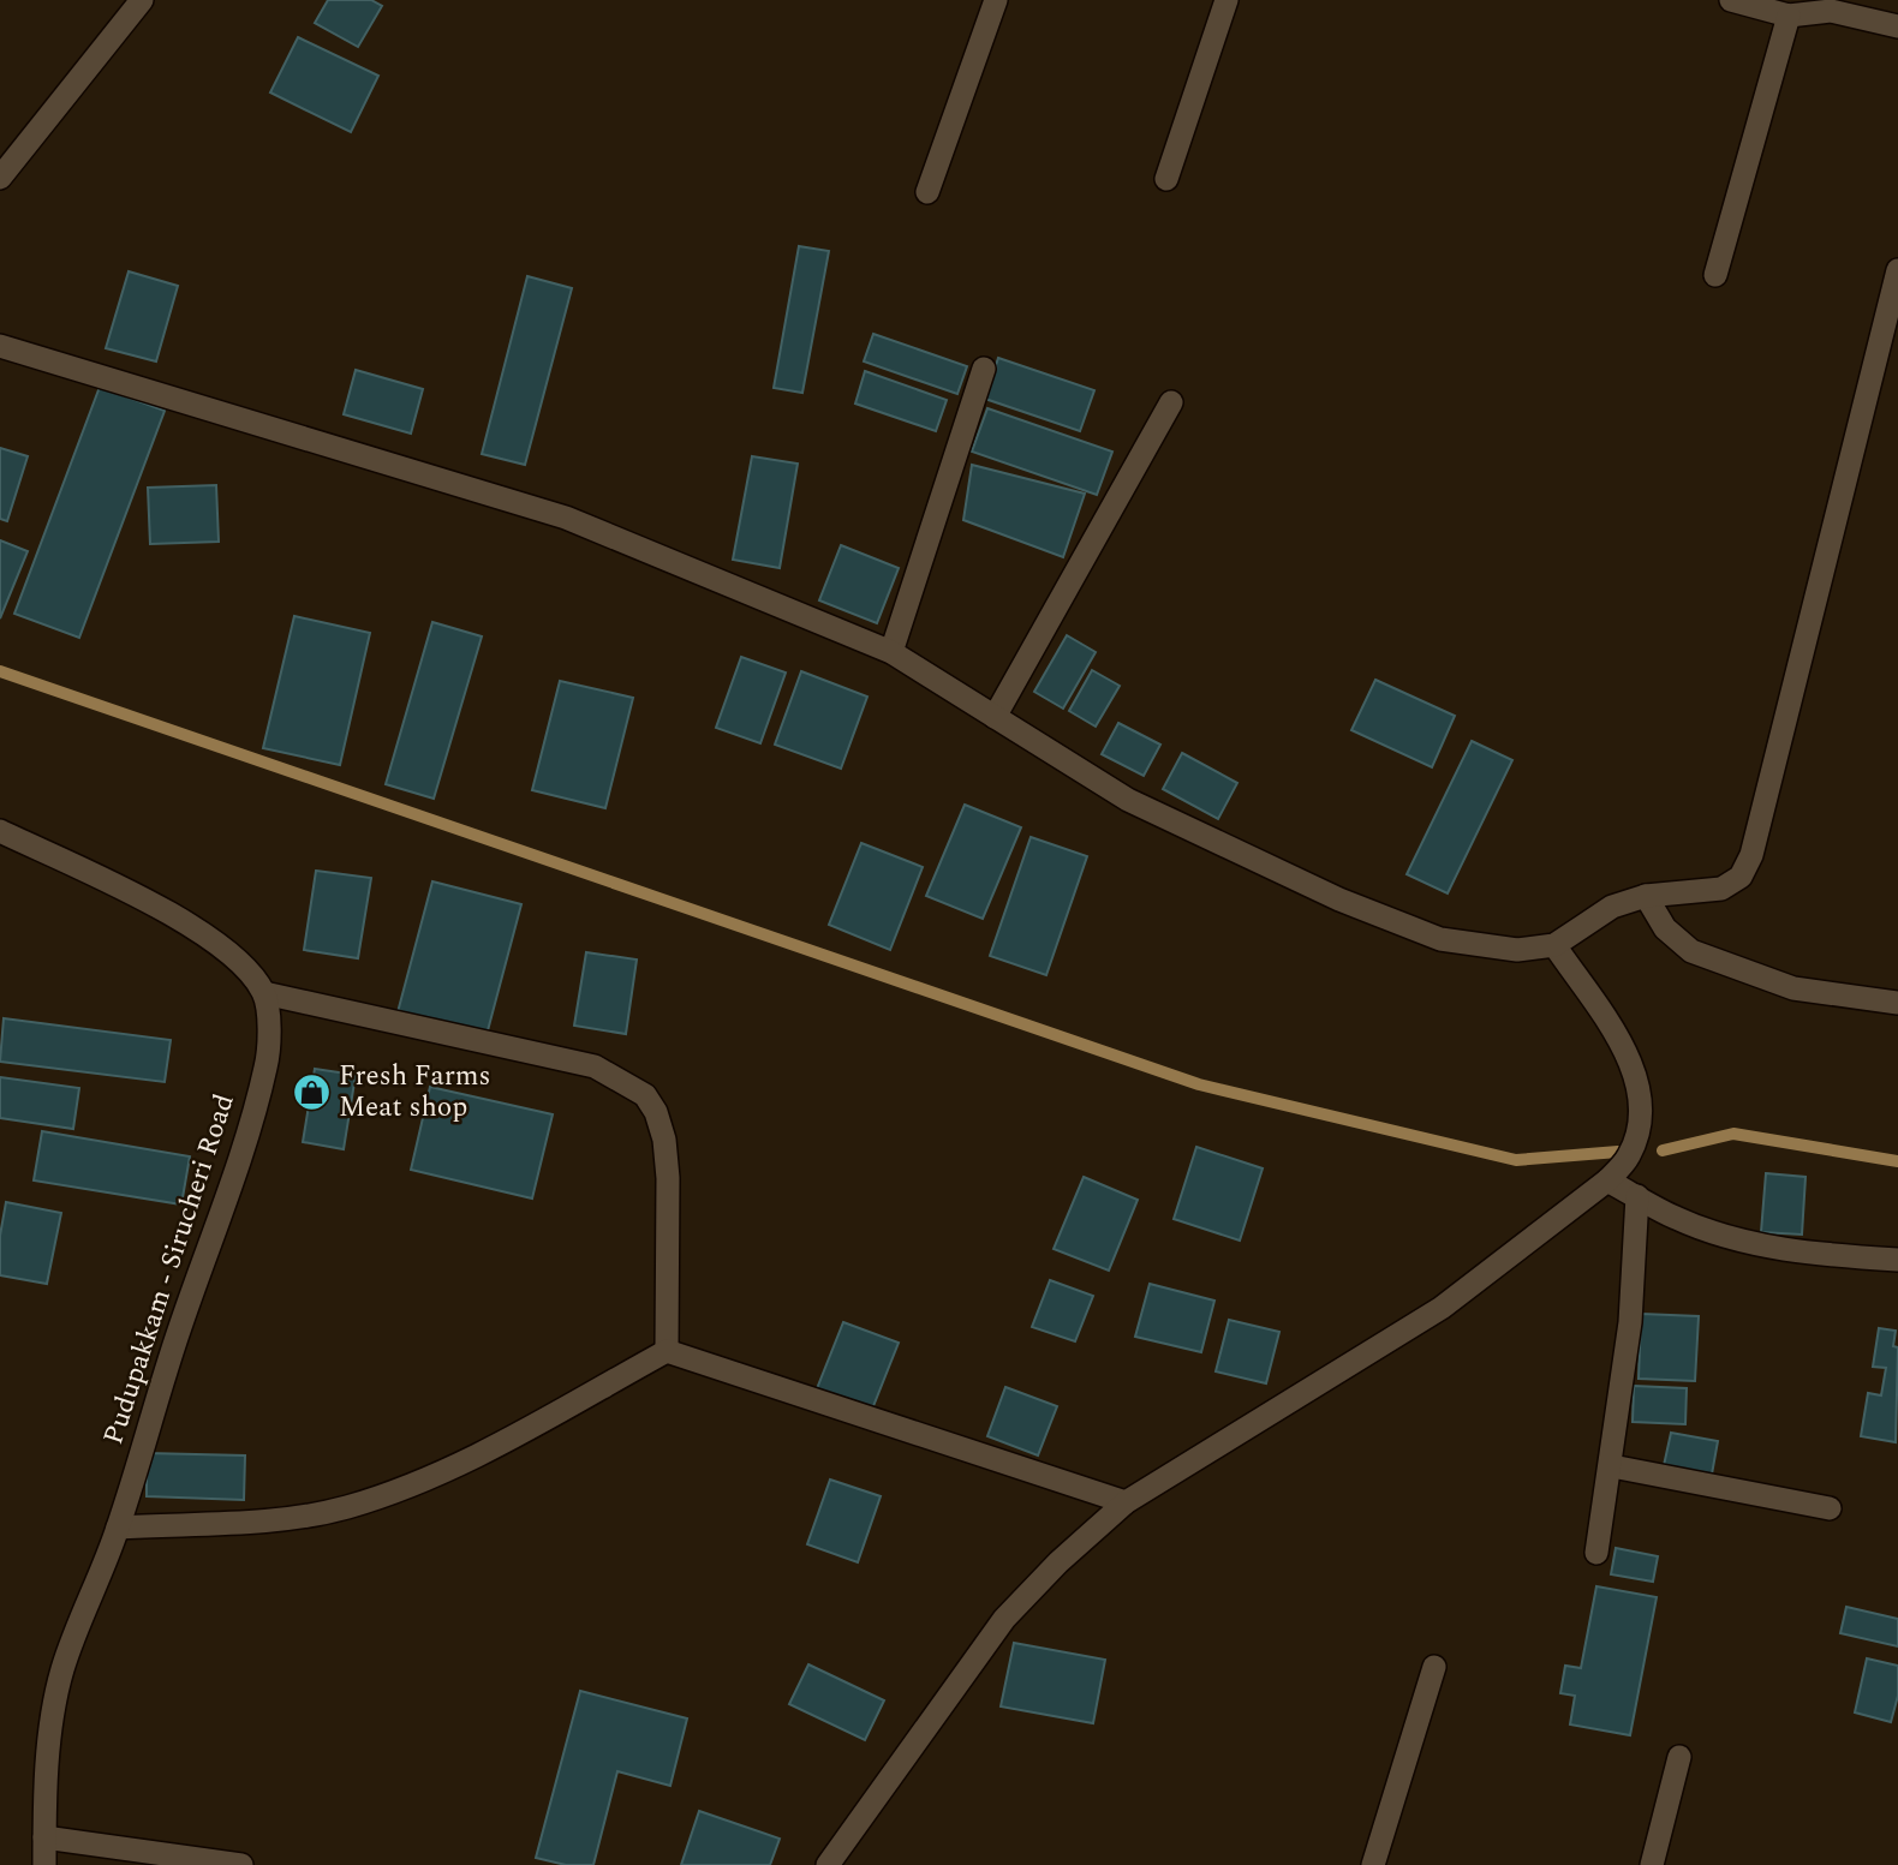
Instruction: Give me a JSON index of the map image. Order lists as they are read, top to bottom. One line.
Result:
{"streets":{"street":["Pudupakkam - Sirucheri Road"]},"places":{"shop":["Fresh Farms Meat shop"]}}
